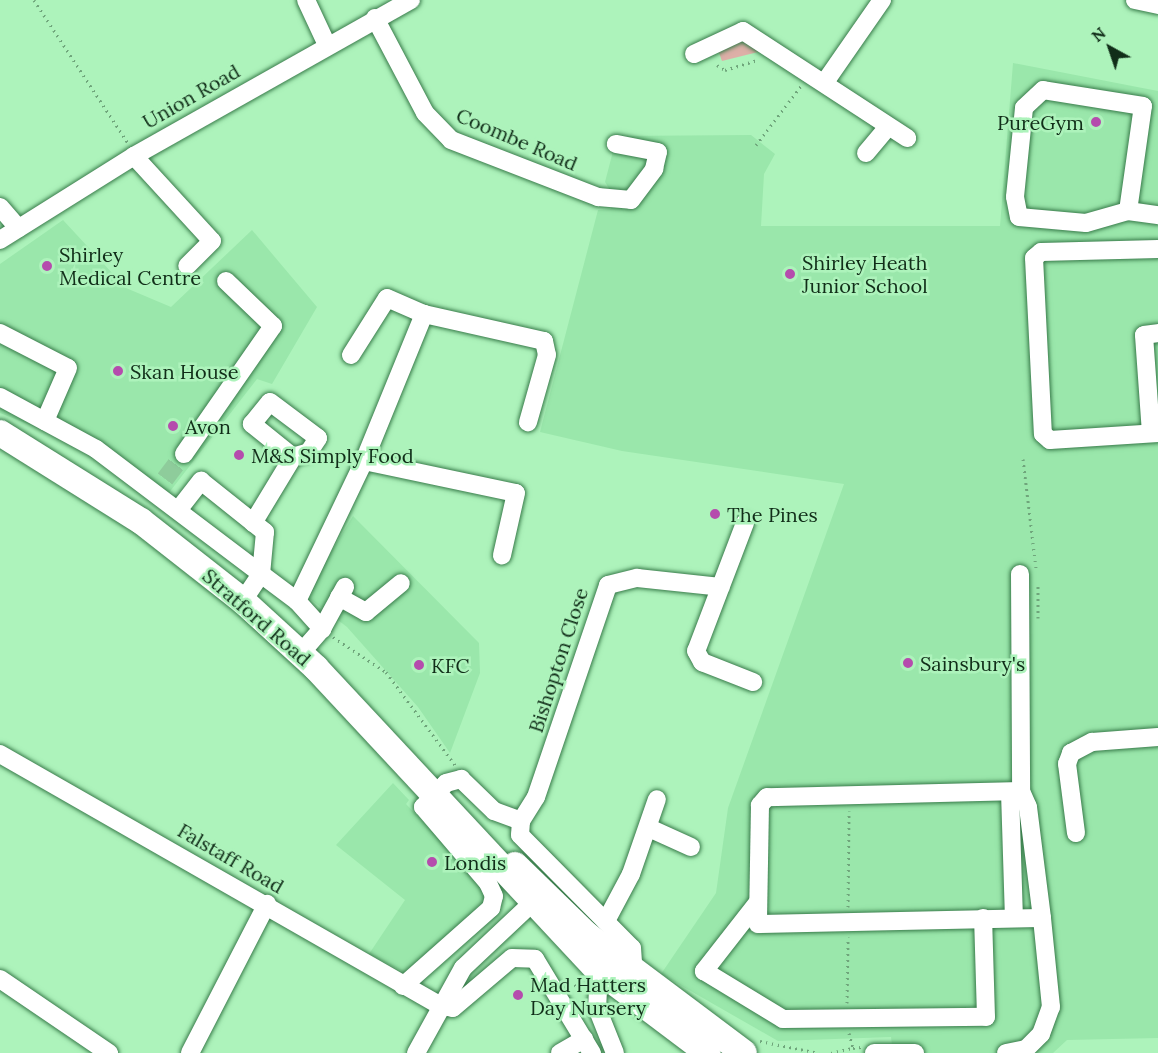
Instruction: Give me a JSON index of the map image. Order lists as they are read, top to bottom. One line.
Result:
{"streets":{"highway":["Stratford Road"],"street":["Union Road","Coombe Road","Bishopton Close","Falstaff Road"]},"crossings":[["Union Road","Coombe Road"]],"places":["PureGym","Shirley Medical Centre","Shirley Heath Junior School","Skan House","Avon","M&S Simply Food","The Pines","Sainsbury's","KFC","Londis","Mad Hatters Day Nursery"],"north":"top left"}
